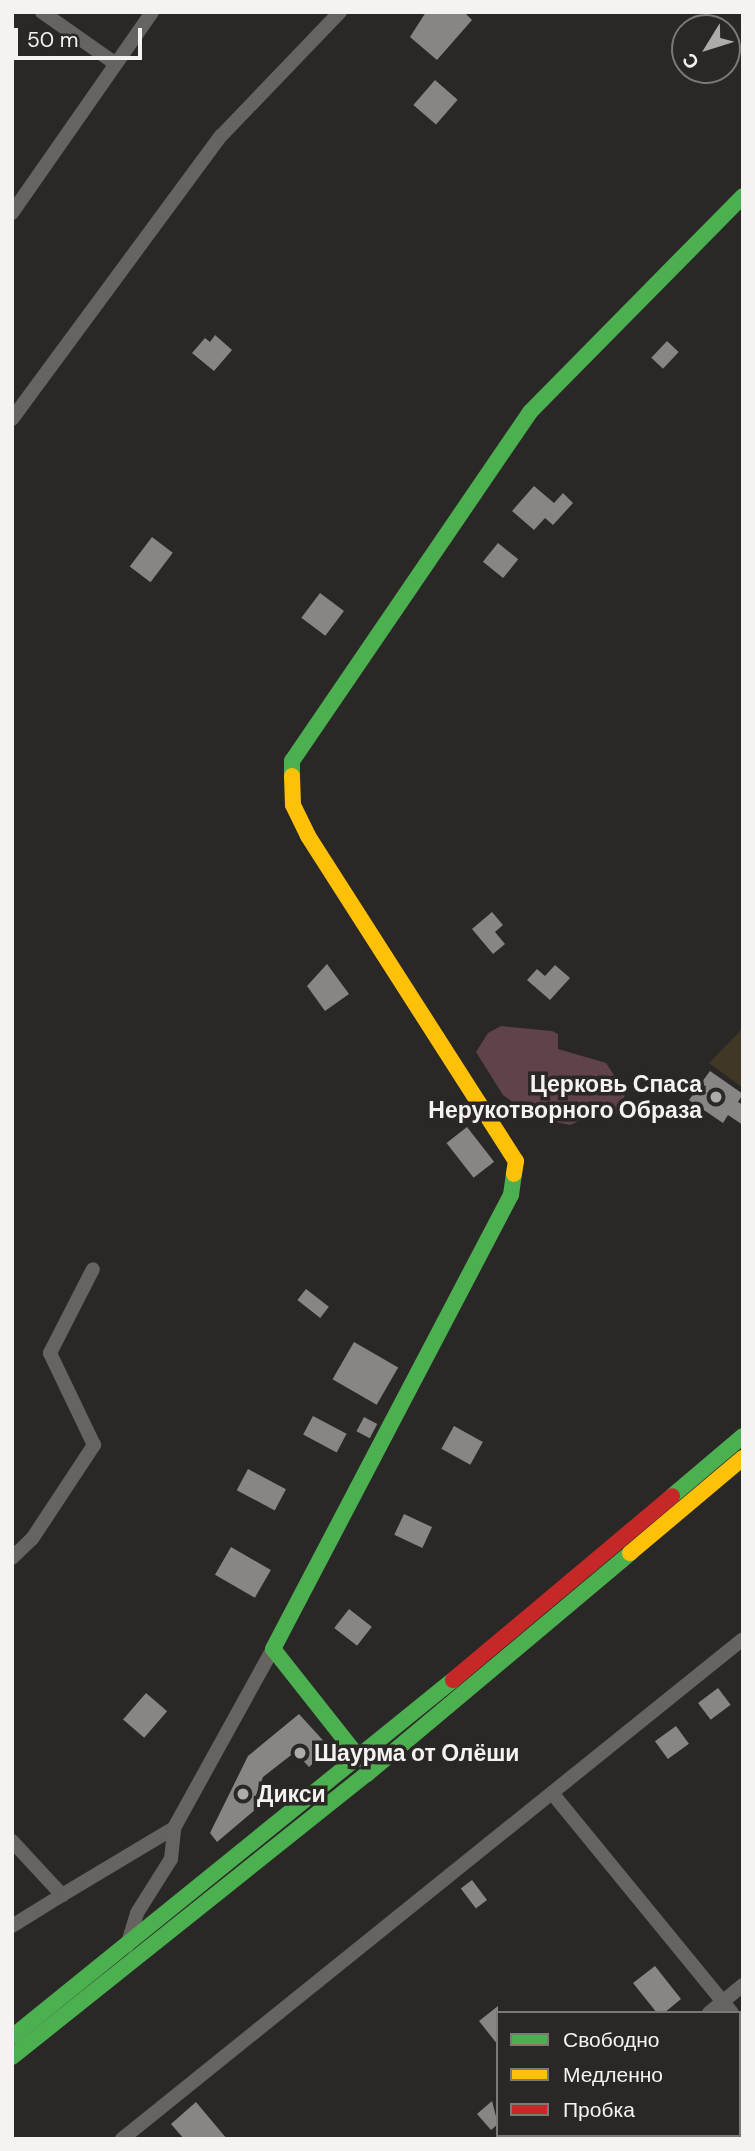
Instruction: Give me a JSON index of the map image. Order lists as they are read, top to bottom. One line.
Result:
{"places":["Церковь Спаса Нерукотворного Образа","Шаурма от Олёши","Дикси"],"legend":["Свободно","Медленно","Пробка"],"scale_bar":"50 m","north":"bottom left"}
